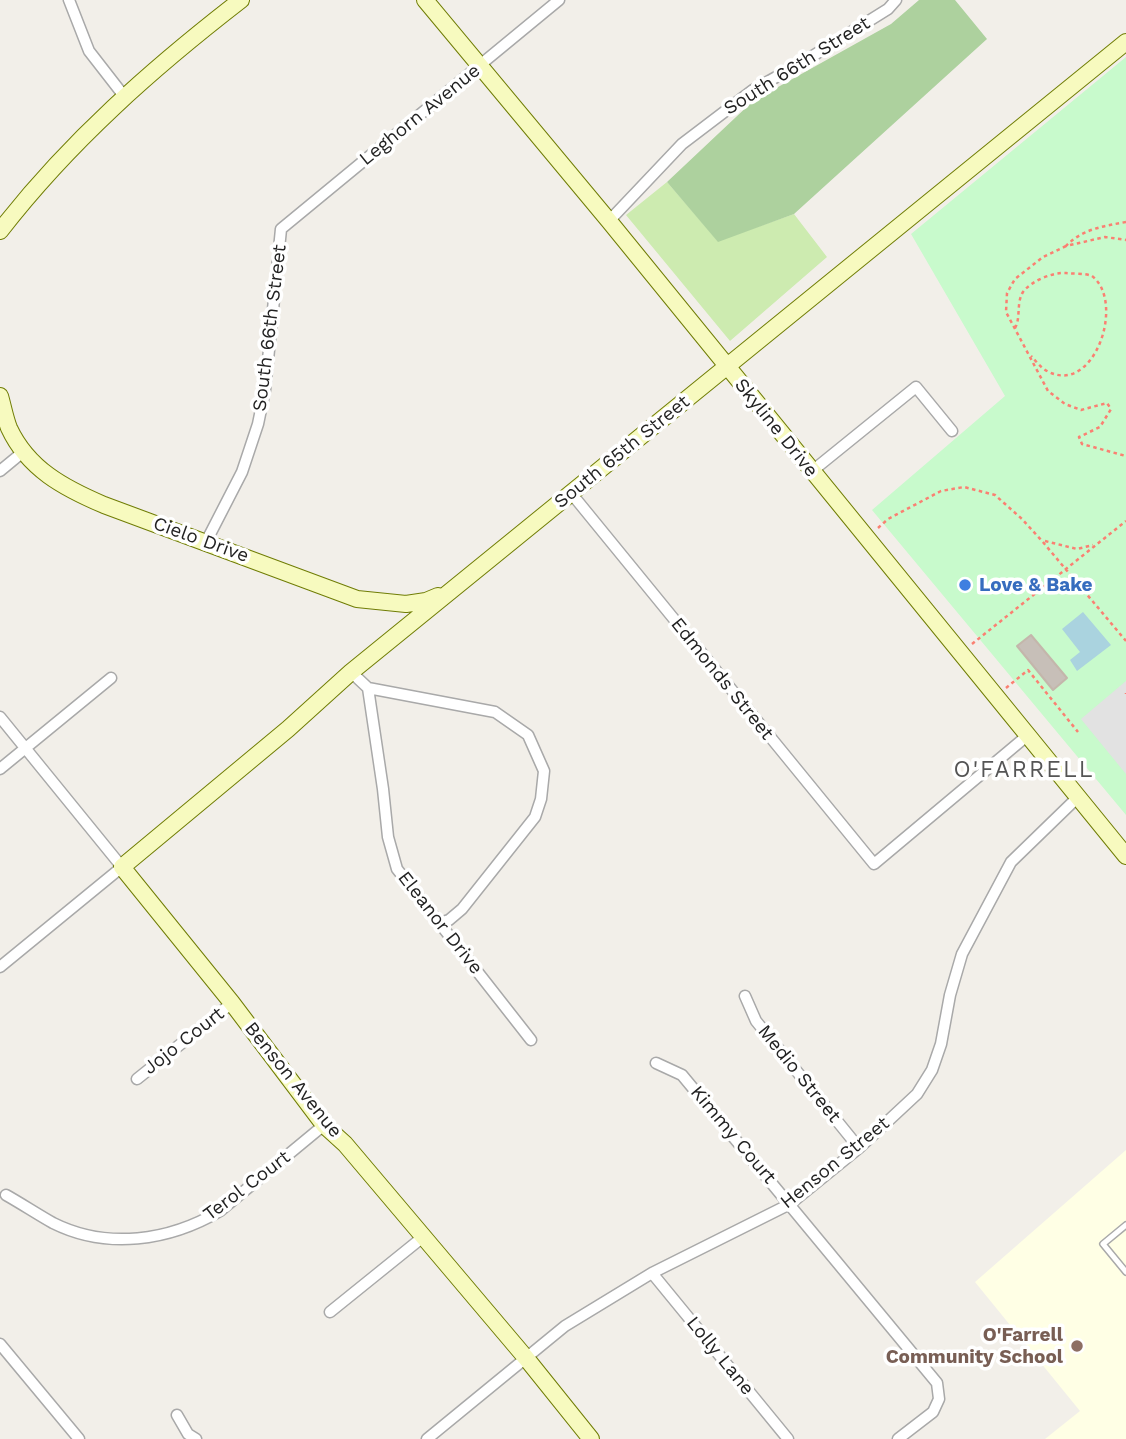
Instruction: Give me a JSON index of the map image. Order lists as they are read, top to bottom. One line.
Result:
{"streets":{"street":["South 66th Street","Leghorn Avenue","Skyline Drive","South 65th Street","Cielo Drive","Edmonds Street","Eleanor Drive","Jojo Court","Medio Street","Benson Avenue","Kimmy Court","Henson Street","Terol Court","Lolly Lane"]},"crossings":[["South 66th Street","Leghorn Avenue"],["South 66th Street","Skyline Drive"],["South 66th Street","Cielo Drive"],["Leghorn Avenue","Skyline Drive"],["Skyline Drive","South 65th Street"],["Skyline Drive","Edmonds Street"],["Skyline Drive","Henson Street"],["South 65th Street","Cielo Drive"],["South 65th Street","Edmonds Street"],["South 65th Street","Benson Avenue"],["Jojo Court","Benson Avenue"],["Medio Street","Henson Street"],["Benson Avenue","Henson Street"],["Benson Avenue","Terol Court"],["Kimmy Court","Henson Street"],["Henson Street","Lolly Lane"]],"districts":["O'FARRELL"],"places":["Love & Bake","O'Farrell Community School"]}
